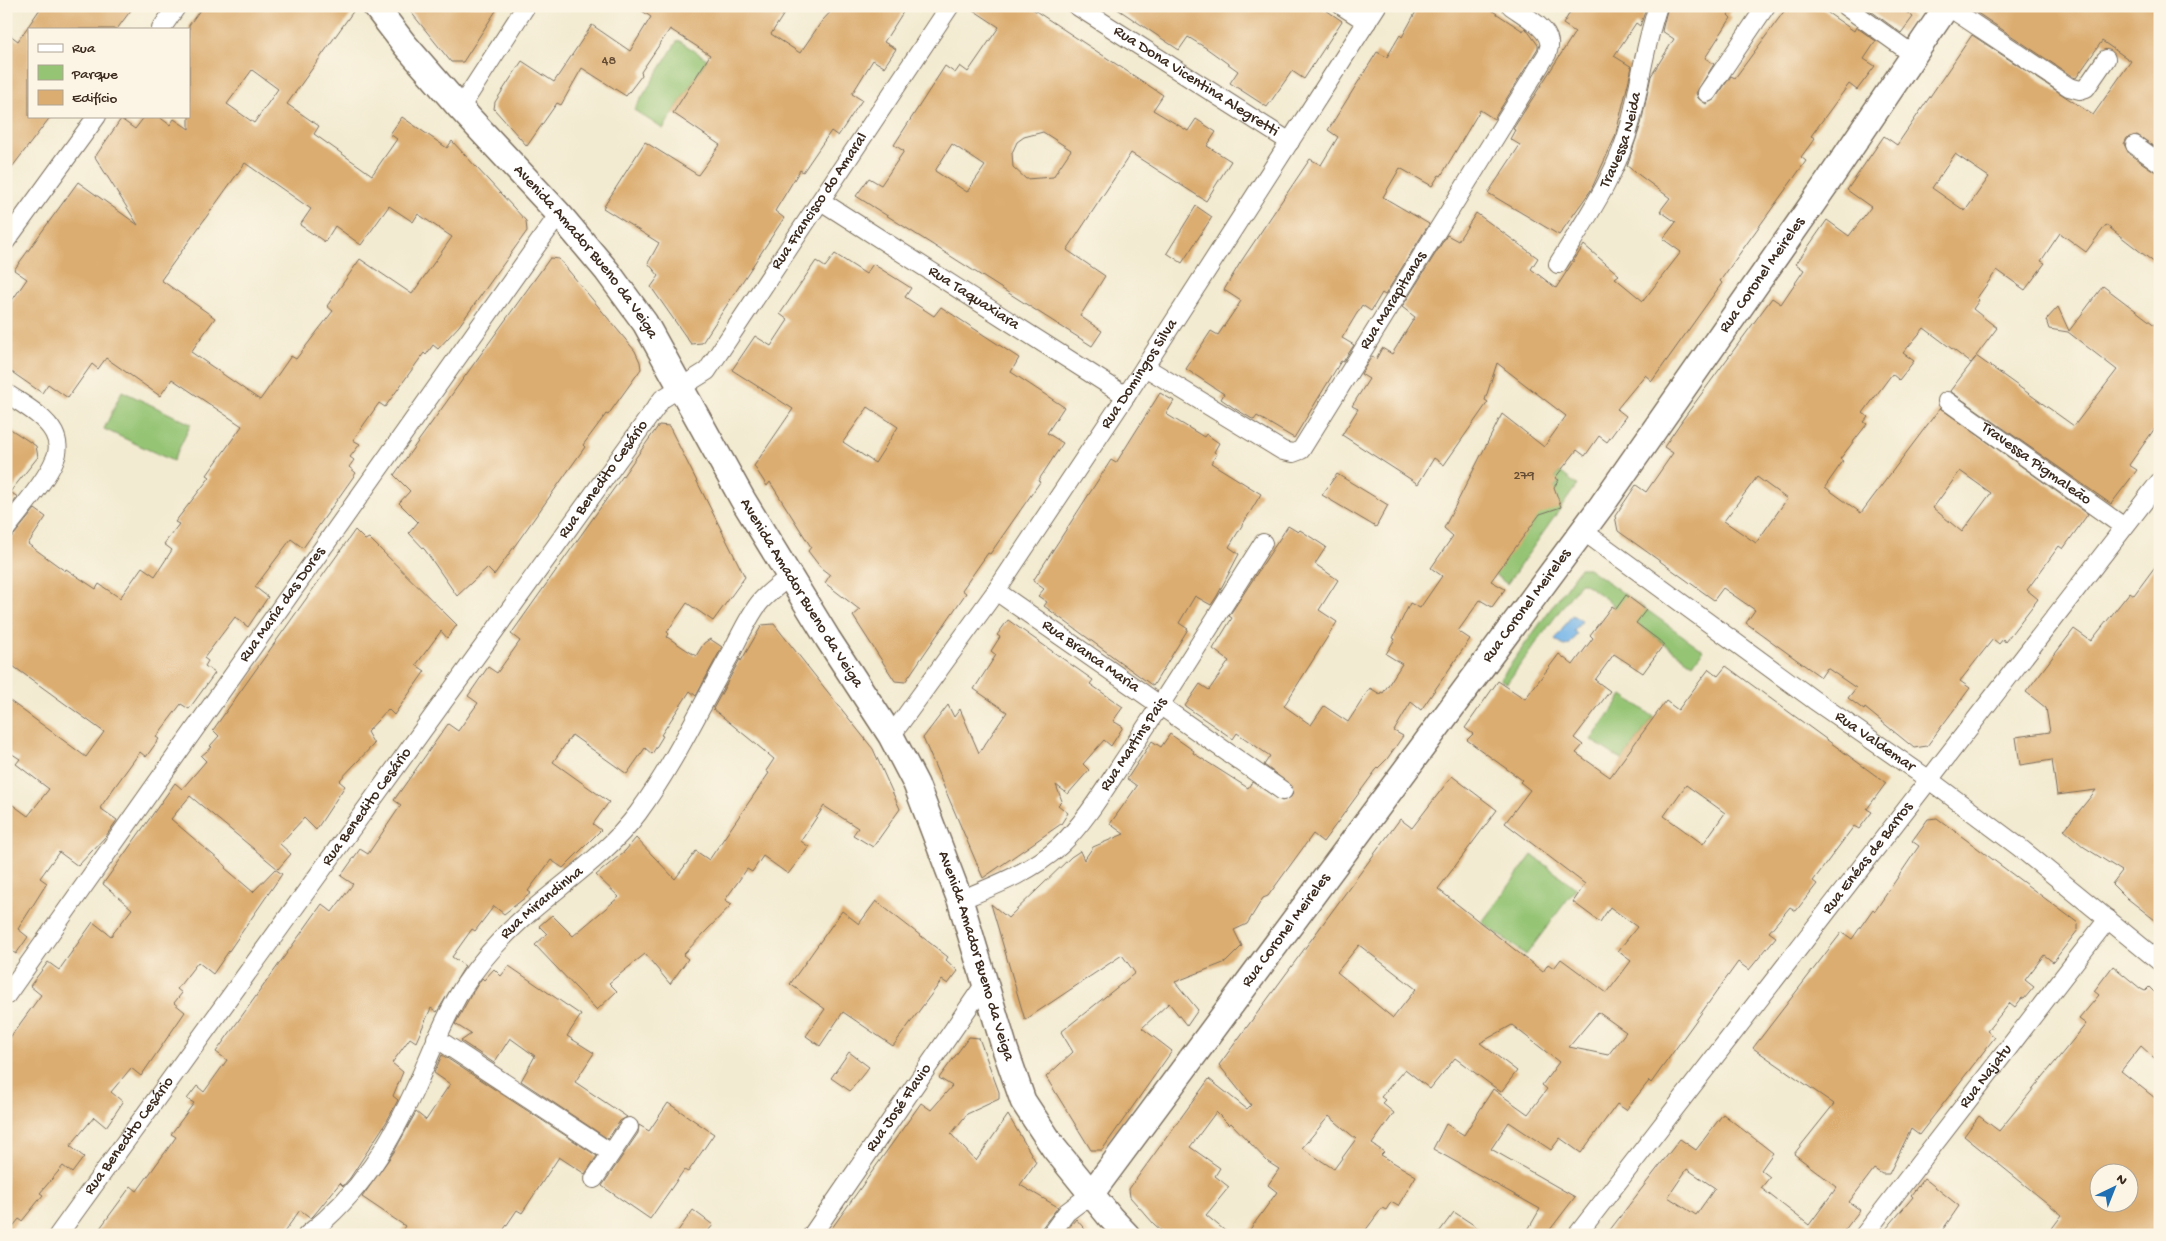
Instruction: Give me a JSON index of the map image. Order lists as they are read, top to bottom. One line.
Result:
{"streets":{"main road":["Avenida Amador Bueno da Veiga","Rua Coronel Meireles"],"street":["Rua Dona Vicentina Alegretti","Travessa Neida","Rua Francisco do Amaral","Rua Taquaxiara","Rua Marapitanas","Rua Domingos Silva","Travessa Pigmaleão","Rua Benedito Cesário","Rua Maria das Dores","Rua Branca Maria","Rua Valdemar","Rua Martins Pais","Rua Enéas de Barros","Rua Mirandinha","Rua Najatu","Rua José Flavio"]},"crossings":[["Rua Dona Vicentina Alegretti","Rua Domingos Silva"],["Rua Francisco do Amaral","Avenida Amador Bueno da Veiga"],["Rua Francisco do Amaral","Rua Taquaxiara"],["Rua Francisco do Amaral","Rua Benedito Cesário"],["Avenida Amador Bueno da Veiga","Rua Coronel Meireles"],["Avenida Amador Bueno da Veiga","Rua Domingos Silva"],["Avenida Amador Bueno da Veiga","Rua Benedito Cesário"],["Avenida Amador Bueno da Veiga","Rua Maria das Dores"],["Avenida Amador Bueno da Veiga","Rua Martins Pais"],["Avenida Amador Bueno da Veiga","Rua Mirandinha"],["Avenida Amador Bueno da Veiga","Rua José Flavio"],["Rua Coronel Meireles","Rua Valdemar"],["Rua Taquaxiara","Rua Domingos Silva"],["Rua Marapitanas","Rua Domingos Silva"],["Rua Domingos Silva","Rua Branca Maria"],["Travessa Pigmaleão","Rua Enéas de Barros"],["Rua Branca Maria","Rua Martins Pais"],["Rua Valdemar","Rua Enéas de Barros"],["Rua Valdemar","Rua Najatu"]],"house_numbers":["48","279"],"legend":["Rua","Parque","Edifício"],"north":"top right"}
